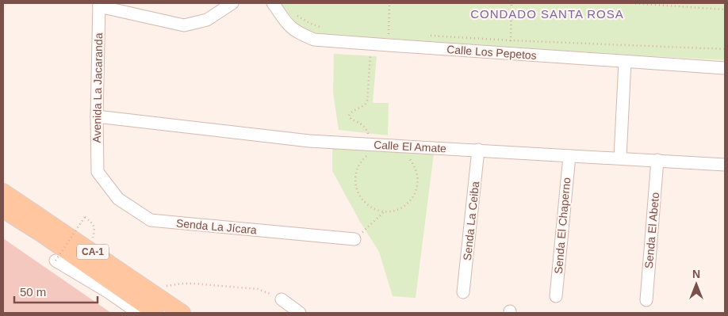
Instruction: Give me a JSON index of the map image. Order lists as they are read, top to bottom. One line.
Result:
{"streets":{"main road":["CA-1"],"street":["Calle Los Pepetos","Avenida La Jacaranda","Calle El Amate","Senda La Ceiba","Senda El Chaperno","Senda La Jícara","Senda El Abeto"]},"crossings":[["Avenida La Jacaranda","Calle El Amate"],["Avenida La Jacaranda","Senda La Jícara"],["Calle El Amate","Senda La Ceiba"],["Calle El Amate","Senda El Chaperno"],["Calle El Amate","Senda El Abeto"]],"districts":["CONDADO SANTA ROSA"],"scale_bar":"50 m","north":"top"}
